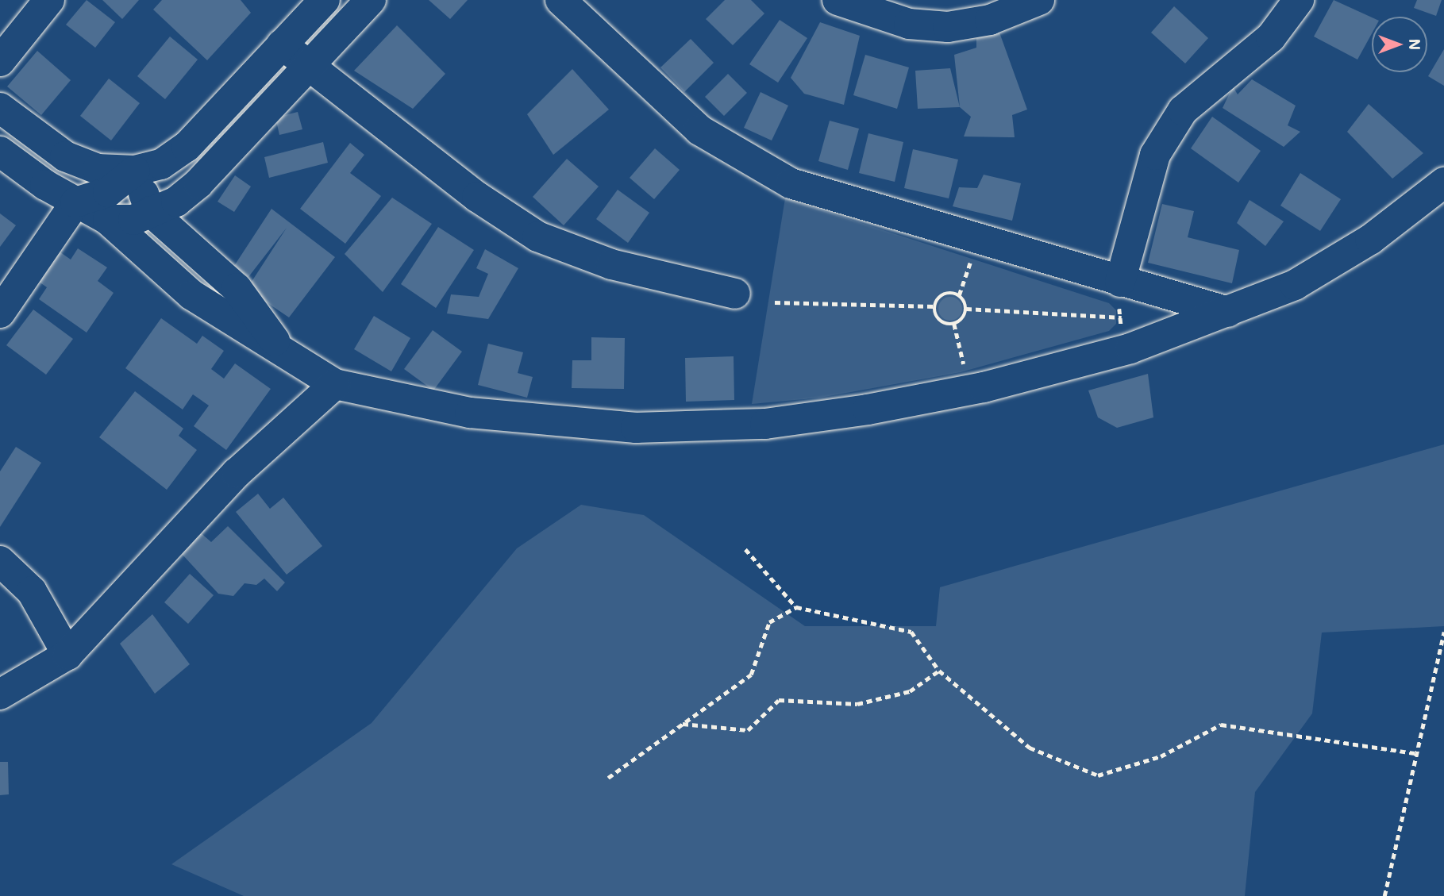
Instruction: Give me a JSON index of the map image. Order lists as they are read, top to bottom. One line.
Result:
{"north":"right"}
